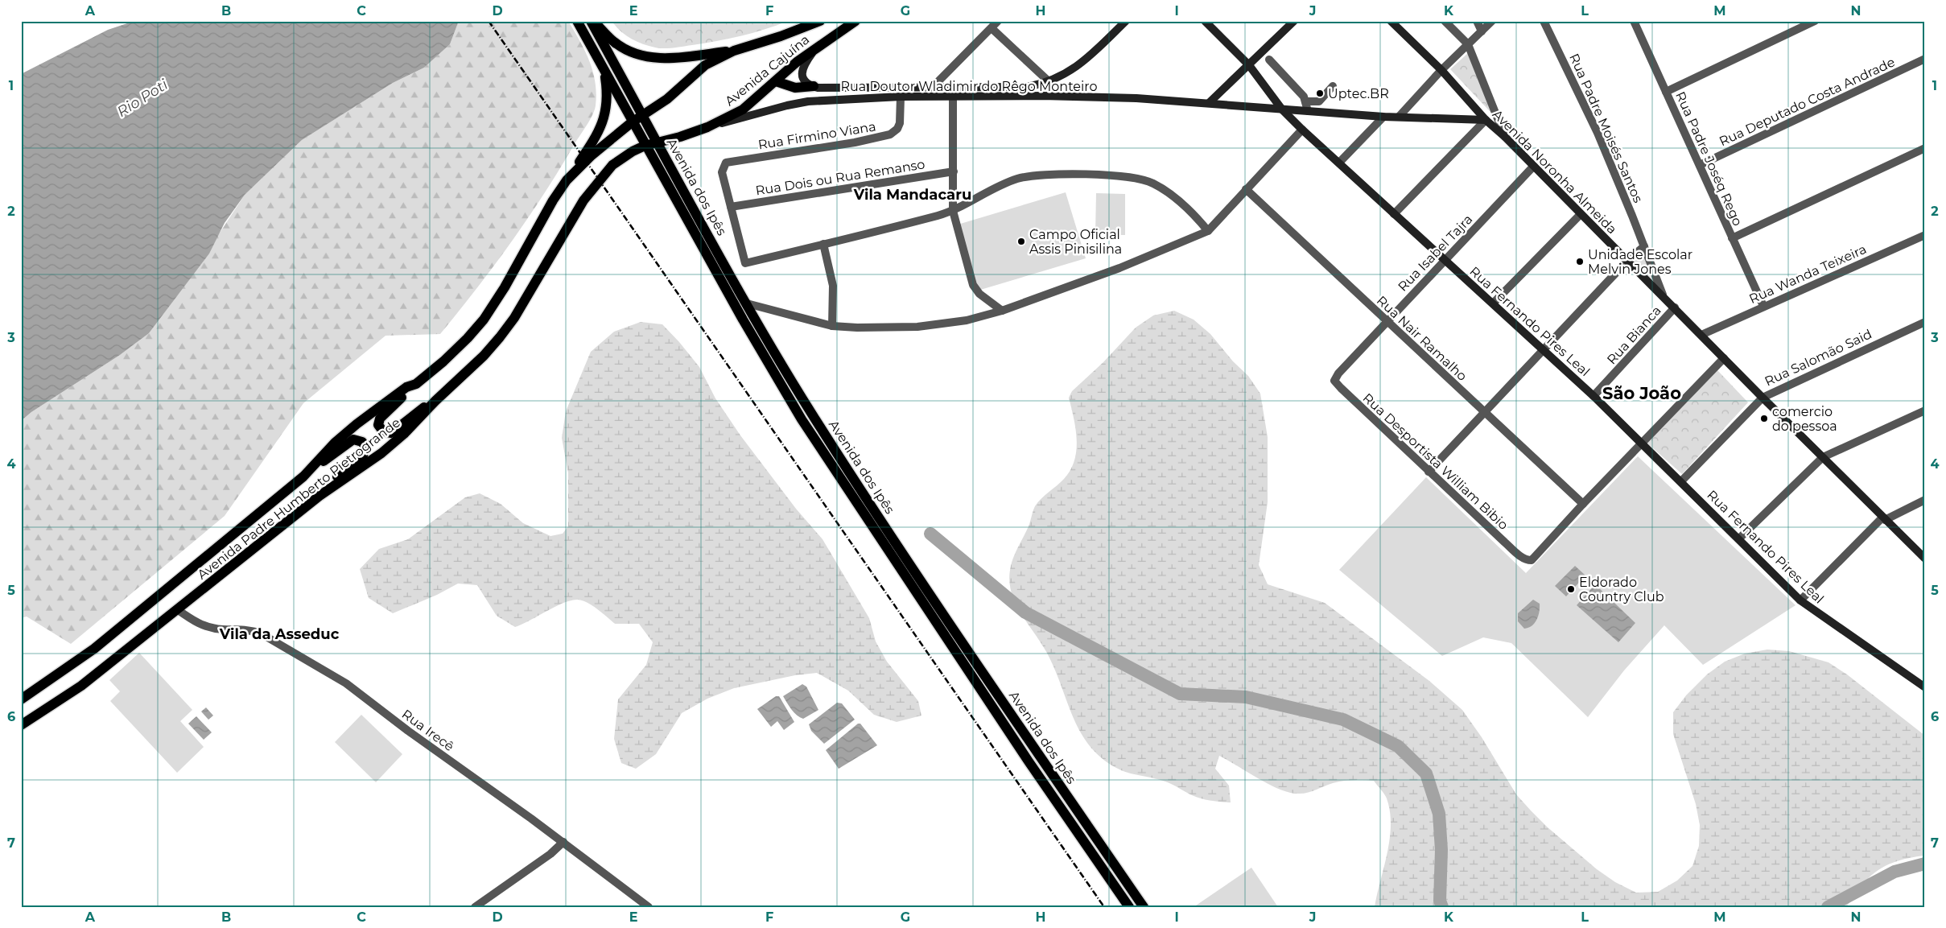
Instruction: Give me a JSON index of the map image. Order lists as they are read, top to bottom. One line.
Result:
{"streets":{"main road":["Avenida Cajuína","Rua Doutor Wladimir do Rêgo Monteiro","Avenida Noronha Almeida","Avenida dos Ipês","Rua Fernando Pires Leal","Avenida Padre Humberto Pietrogrande"],"street":["Rua Deputado Costa Andrade","Rua Padre Moisés Santos","Rua Firmino Viana","Rua Padre Joséq Rego","Rua Dois ou Rua Remanso","Rua Isabel Tajra","Rua Wanda Teixeira","Rua Bianca","Rua Nair Ramalho","Rua Salomão Said","Rua Desportista William Bibio","Rua Irecê"]},"crossings":[["Avenida Cajuína","Rua Doutor Wladimir do Rêgo Monteiro"],["Avenida Cajuína","Avenida dos Ipês"],["Avenida Cajuína","Avenida Padre Humberto Pietrogrande"],["Rua Doutor Wladimir do Rêgo Monteiro","Rua Firmino Viana"],["Rua Doutor Wladimir do Rêgo Monteiro","Avenida Noronha Almeida"],["Rua Doutor Wladimir do Rêgo Monteiro","Rua Fernando Pires Leal"],["Rua Deputado Costa Andrade","Rua Padre Joséq Rego"],["Rua Padre Moisés Santos","Avenida Noronha Almeida"],["Rua Firmino Viana","Rua Dois ou Rua Remanso"],["Rua Padre Joséq Rego","Rua Wanda Teixeira"],["Avenida Noronha Almeida","Rua Isabel Tajra"],["Avenida Noronha Almeida","Rua Wanda Teixeira"],["Avenida Noronha Almeida","Rua Bianca"],["Avenida Noronha Almeida","Rua Salomão Said"],["Avenida dos Ipês","Avenida Padre Humberto Pietrogrande"],["Rua Isabel Tajra","Rua Fernando Pires Leal"],["Rua Isabel Tajra","Rua Nair Ramalho"],["Rua Isabel Tajra","Rua Desportista William Bibio"],["Rua Fernando Pires Leal","Rua Bianca"],["Rua Fernando Pires Leal","Rua Salomão Said"],["Rua Nair Ramalho","Rua Desportista William Bibio"],["Avenida Padre Humberto Pietrogrande","Rua Irecê"]],"districts":["Vila Mandacaru","São João","Vila da Asseduc"],"water":["Rio Poti"],"places":["Uptec.BR","Campo Oficial Assis Pinisilina","Unidade Escolar Melvin Jones","comercio do pessoa","Eldorado Country Club"],"grid":{"columns":["A","B","C","D","E","F","G","H","I","J","K","L","M","N"],"rows":["1","2","3","4","5","6","7"]}}
